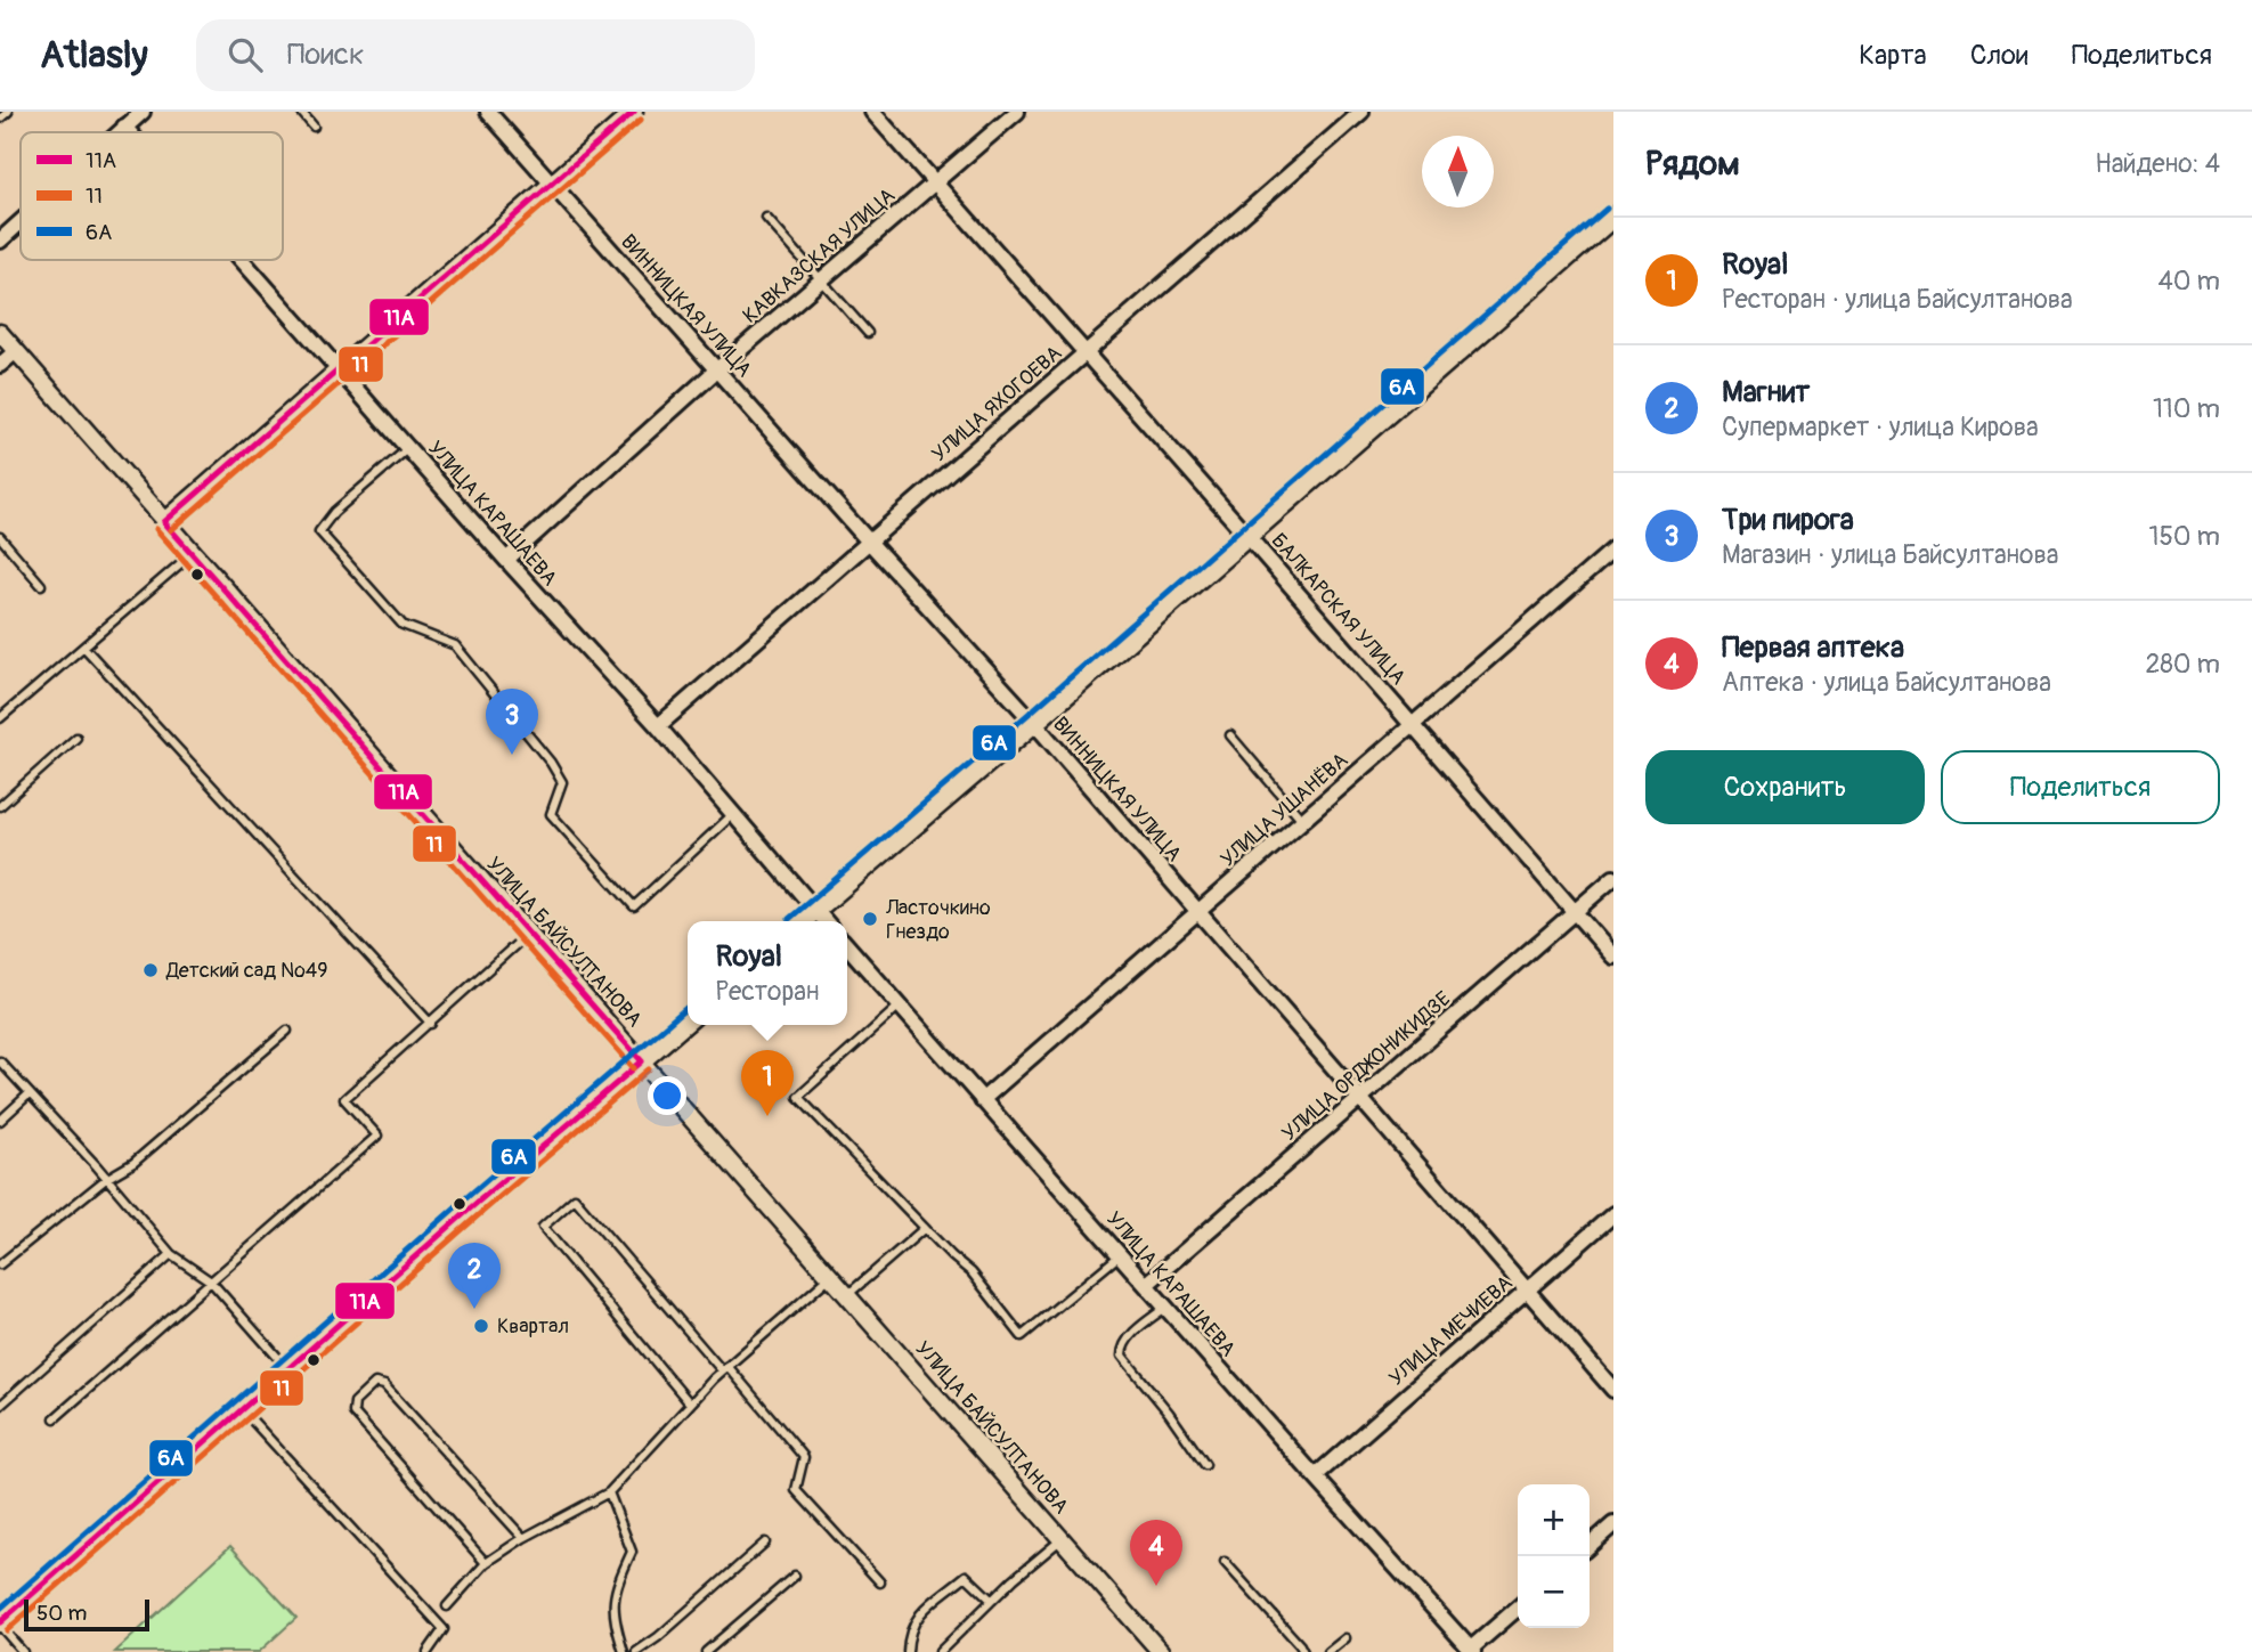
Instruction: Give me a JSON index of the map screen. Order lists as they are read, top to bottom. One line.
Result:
{"streets":{"street":["КАВКАЗСКАЯ УЛИЦА","ВИННИЦКАЯ УЛИЦА","УЛИЦА ЯХОГОЕВА","УЛИЦА КАРАШАЕВА","БАЛКАРСКАЯ УЛИЦА","УЛИЦА УШАНЁВА","УЛИЦА БАЙСУЛТАНОВА","УЛИЦА ОРДЖОНИКИДЗЕ","УЛИЦА МЕЧИЕВА"]},"crossings":[["КАВКАЗСКАЯ УЛИЦА","ВИННИЦКАЯ УЛИЦА"],["КАВКАЗСКАЯ УЛИЦА","УЛИЦА КАРАШАЕВА"],["КАВКАЗСКАЯ УЛИЦА","БАЛКАРСКАЯ УЛИЦА"],["ВИННИЦКАЯ УЛИЦА","УЛИЦА ЯХОГОЕВА"],["ВИННИЦКАЯ УЛИЦА","УЛИЦА УШАНЁВА"],["ВИННИЦКАЯ УЛИЦА","УЛИЦА ОРДЖОНИКИДЗЕ"],["ВИННИЦКАЯ УЛИЦА","УЛИЦА МЕЧИЕВА"],["УЛИЦА ЯХОГОЕВА","УЛИЦА КАРАШАЕВА"],["УЛИЦА ЯХОГОЕВА","БАЛКАРСКАЯ УЛИЦА"],["УЛИЦА КАРАШАЕВА","УЛИЦА УШАНЁВА"],["УЛИЦА КАРАШАЕВА","УЛИЦА ОРДЖОНИКИДЗЕ"],["УЛИЦА КАРАШАЕВА","УЛИЦА МЕЧИЕВА"],["БАЛКАРСКАЯ УЛИЦА","УЛИЦА УШАНЁВА"],["БАЛКАРСКАЯ УЛИЦА","УЛИЦА ОРДЖОНИКИДЗЕ"]],"places":["Ласточкино Гнездо","Детский сад №49","Квартал"],"lines":["transit line 11А","transit line 11","transit line 6А"],"legend":["11А","11","6А"],"scale_bar":"50 m","north":"top","page":{"header":"Atlasly","search":"Поиск","nav":["Карта","Слои","Поделиться"],"heading":["Рядом","Найдено: 4"],"list":[{"mark":"1","name":"Royal","note":"Ресторан · улица Байсултанова","value":"40 m"},{"mark":"2","name":"Магнит","note":"Супермаркет · улица Кирова","value":"110 m"},{"mark":"3","name":"Три пирога","note":"Магазин · улица Байсултанова","value":"150 m"},{"mark":"4","name":"Первая аптека","note":"Аптека · улица Байсултанова","value":"280 m"}],"pins":["3","1","2","4"],"buttons":["Сохранить","Поделиться"],"popup":["Royal","Ресторан"],"map_buttons":["+","−"],"scale":"50 m"}}
